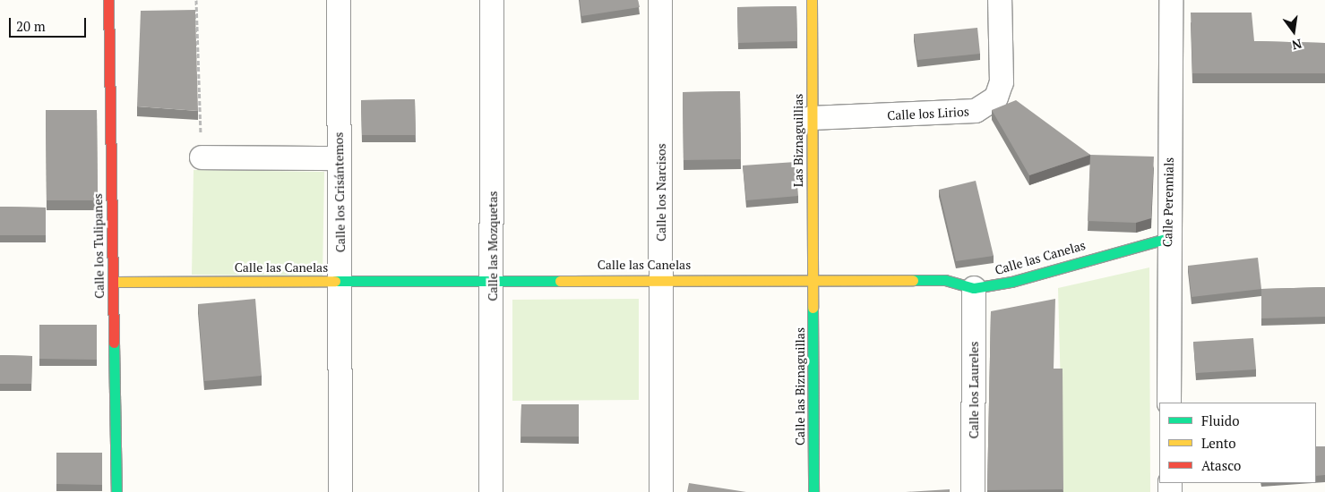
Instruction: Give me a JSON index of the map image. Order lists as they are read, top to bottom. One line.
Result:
{"streets":{"street":["Calle los Lirios","Las Biznaguillias","Calle los Crisántemos","Calle los Narcisos","Calle Perennials","Calle los Tulipanes","Calle las Mozquetas","Calle las Canelas","Calle las Biznaguillas","Calle los Laureles"]},"crossings":[["Calle los Lirios","Las Biznaguillias"],["Las Biznaguillias","Calle las Canelas"],["Las Biznaguillias","Calle las Biznaguillas"],["Calle los Crisántemos","Calle las Canelas"],["Calle los Narcisos","Calle las Canelas"],["Calle Perennials","Calle las Canelas"],["Calle los Tulipanes","Calle las Canelas"],["Calle las Mozquetas","Calle las Canelas"],["Calle las Canelas","Calle las Biznaguillas"],["Calle las Canelas","Calle los Laureles"]],"legend":["Fluido","Lento","Atasco"],"scale_bar":"20 m","north":"bottom"}
